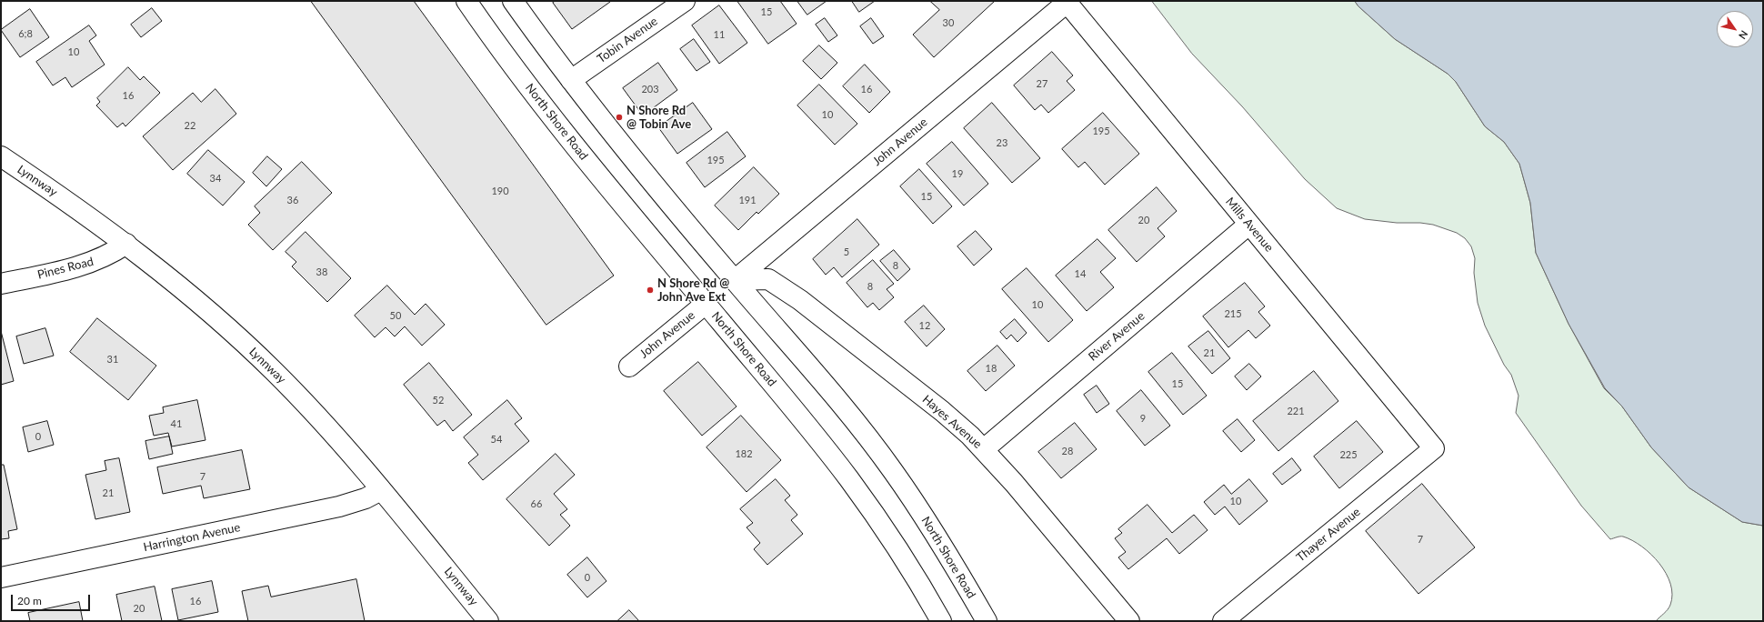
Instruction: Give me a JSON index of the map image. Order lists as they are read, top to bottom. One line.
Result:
{"streets":{"main road":["Tobin Avenue","North Shore Road","John Avenue","Lynnway","Mills Avenue","Pines Road","River Avenue","Hayes Avenue","Thayer Avenue","Harrington Avenue"]},"crossings":[["Tobin Avenue","North Shore Road"],["North Shore Road","John Avenue"],["North Shore Road","Hayes Avenue"],["John Avenue","Mills Avenue"],["John Avenue","Hayes Avenue"],["Lynnway","Pines Road"],["Lynnway","Harrington Avenue"],["Mills Avenue","River Avenue"],["Mills Avenue","Thayer Avenue"],["River Avenue","Hayes Avenue"]],"places":["N Shore Rd @ Tobin Ave","N Shore Rd @ John Ave Ext"],"house_numbers":["15","30","6;8","11","10","27","203","16","16","10","22","195","23","195","19","34","190","15","36","191","20","5","8","38","14","8","10","215","50","12","21","31","18","15","52","221","9","41","0","54","28","182","225","7","21","10","66","7","0","16","20"],"scale_bar":"20 m","north":"bottom right"}
